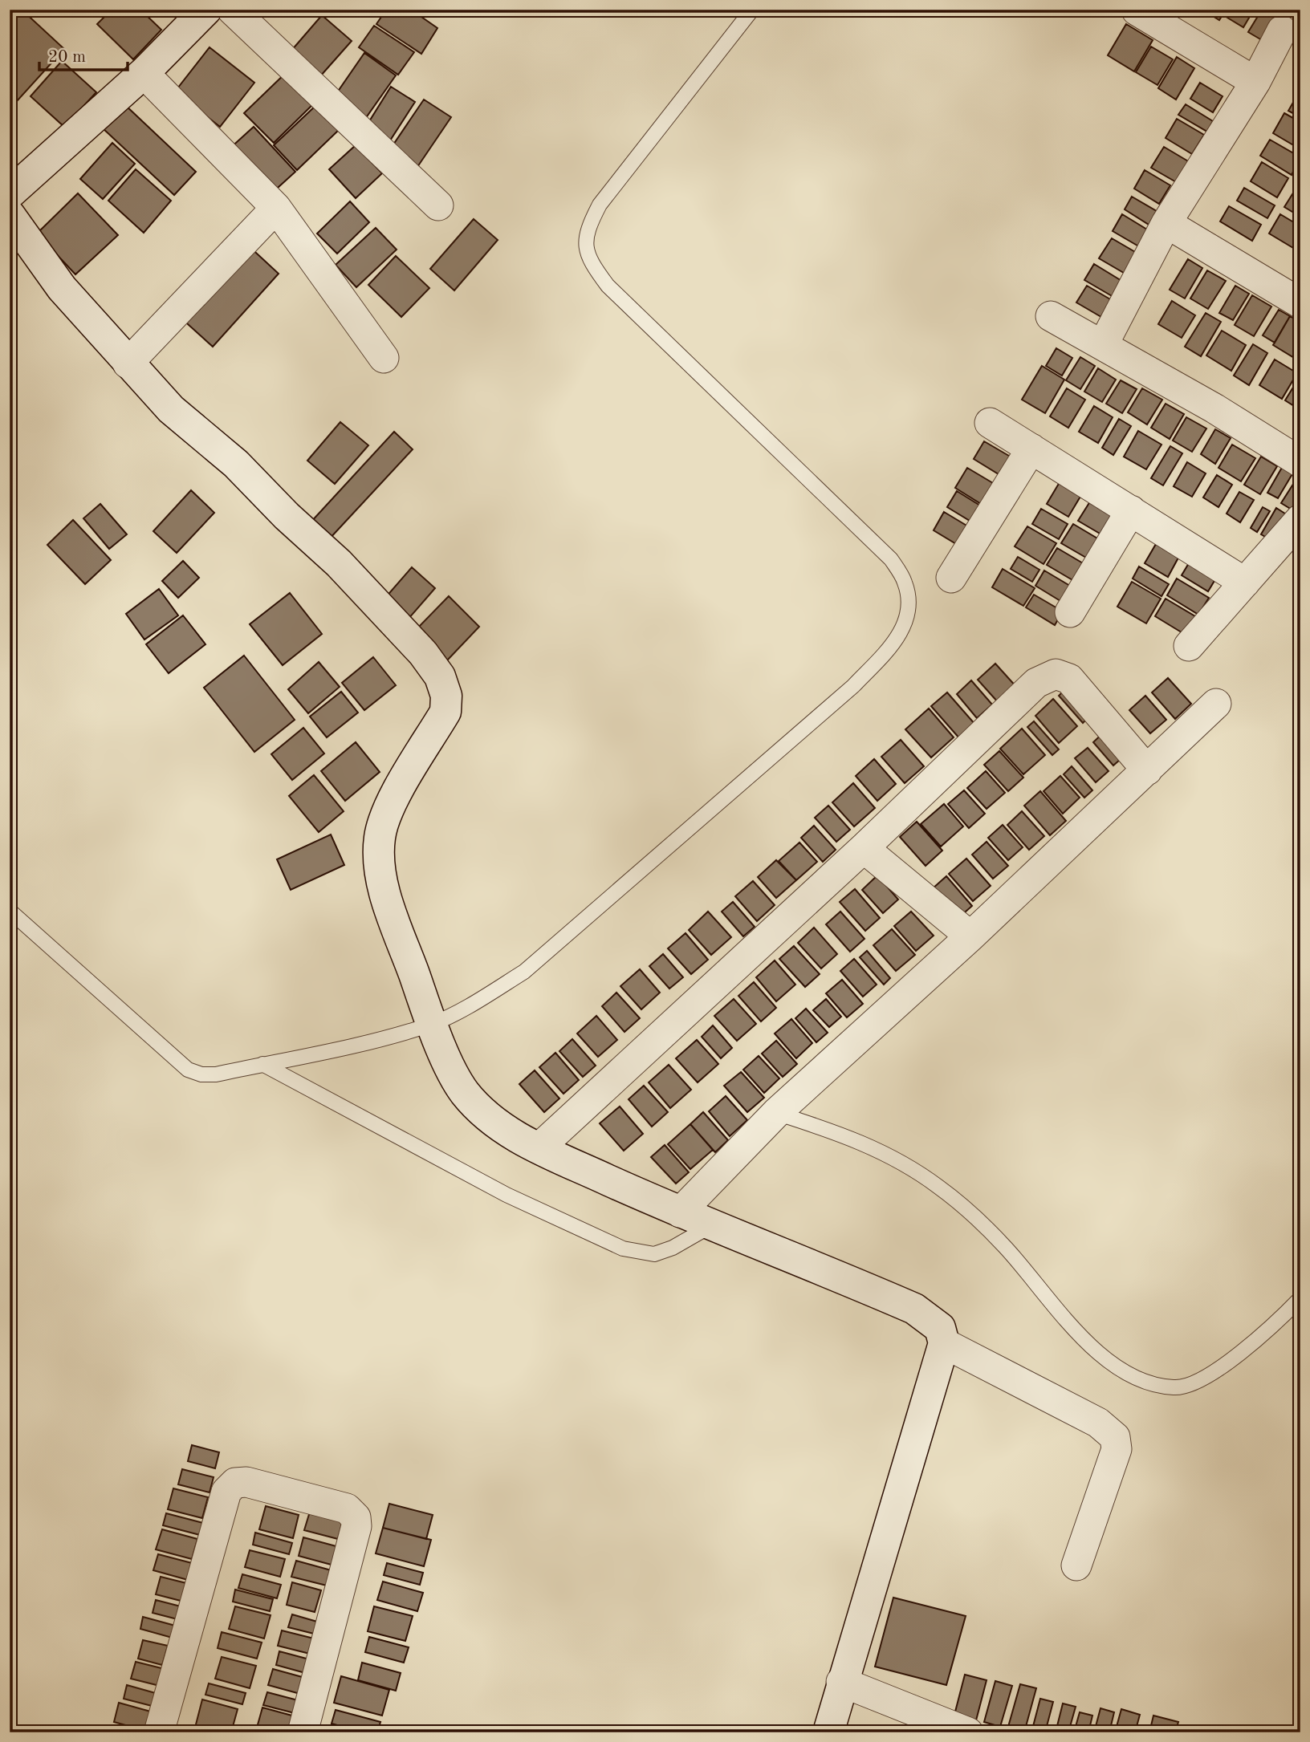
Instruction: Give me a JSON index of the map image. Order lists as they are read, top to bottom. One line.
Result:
{"scale_bar":"20 m"}
